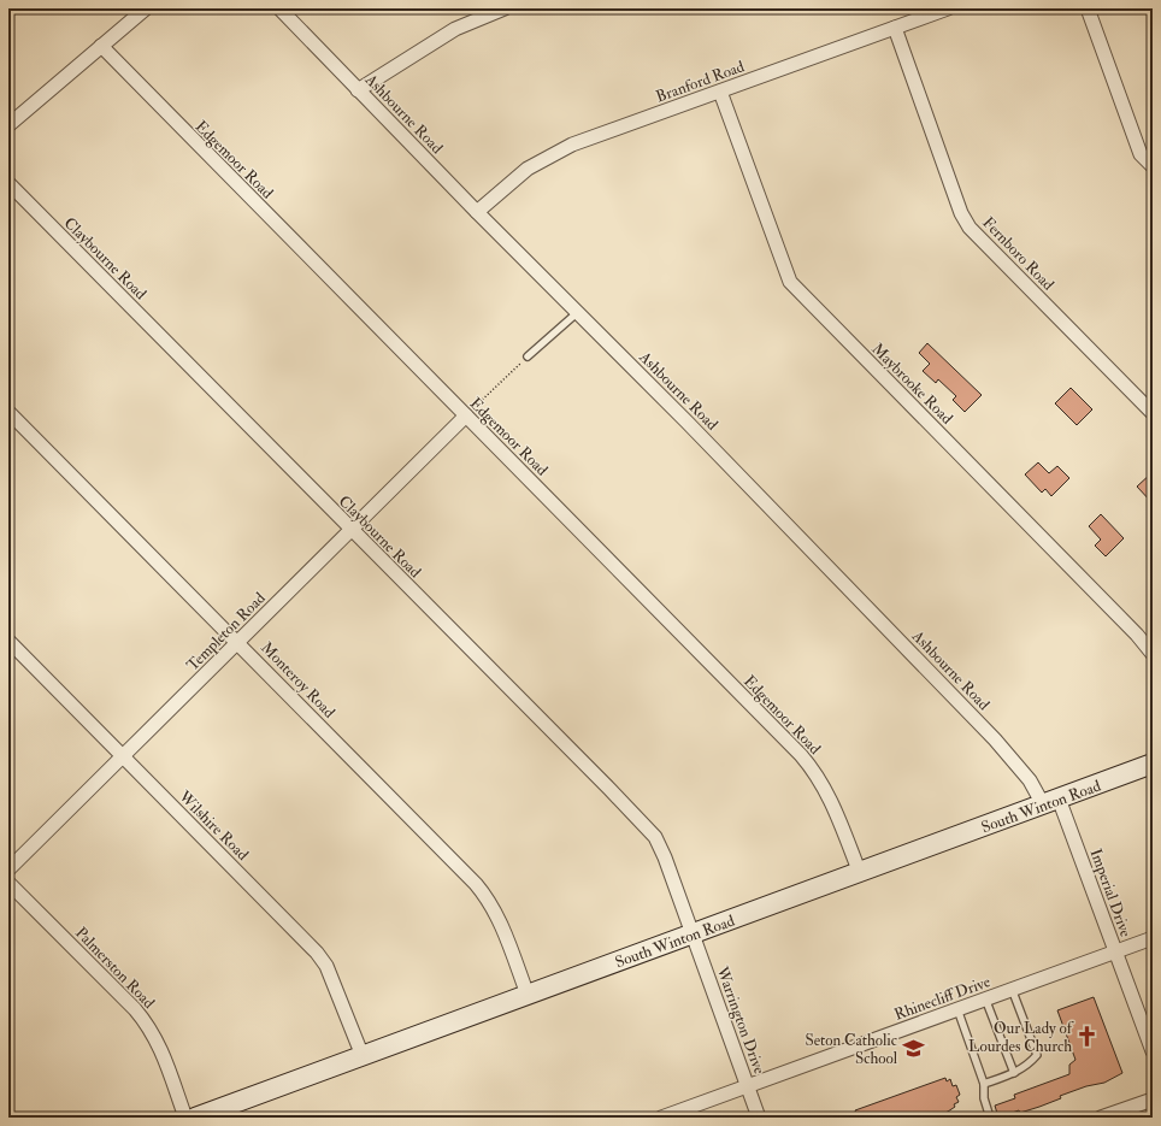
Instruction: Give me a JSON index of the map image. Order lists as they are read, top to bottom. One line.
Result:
{"streets":{"main road":["South Winton Road"],"street":["Branford Road","Ashbourne Road","Edgemoor Road","Fernboro Road","Claybourne Road","Maybrooke Road","Templeton Road","Monteroy Road","Wilshire Road","Imperial Drive","Palmerston Road","Rhinecliff Drive","Warrington Drive"]},"crossings":[["Branford Road","Ashbourne Road"],["Branford Road","Fernboro Road"],["Branford Road","Maybrooke Road"],["Ashbourne Road","South Winton Road"],["Ashbourne Road","Imperial Drive"],["Edgemoor Road","Templeton Road"],["Edgemoor Road","South Winton Road"],["Claybourne Road","Templeton Road"],["Claybourne Road","South Winton Road"],["Claybourne Road","Warrington Drive"],["Templeton Road","Monteroy Road"],["Templeton Road","Wilshire Road"],["Monteroy Road","South Winton Road"],["South Winton Road","Wilshire Road"],["South Winton Road","Imperial Drive"],["South Winton Road","Warrington Drive"],["Imperial Drive","Rhinecliff Drive"],["Rhinecliff Drive","Warrington Drive"]],"places":{"church":["Our Lady of Lourdes Church"],"school or university":["Seton Catholic School"]}}
